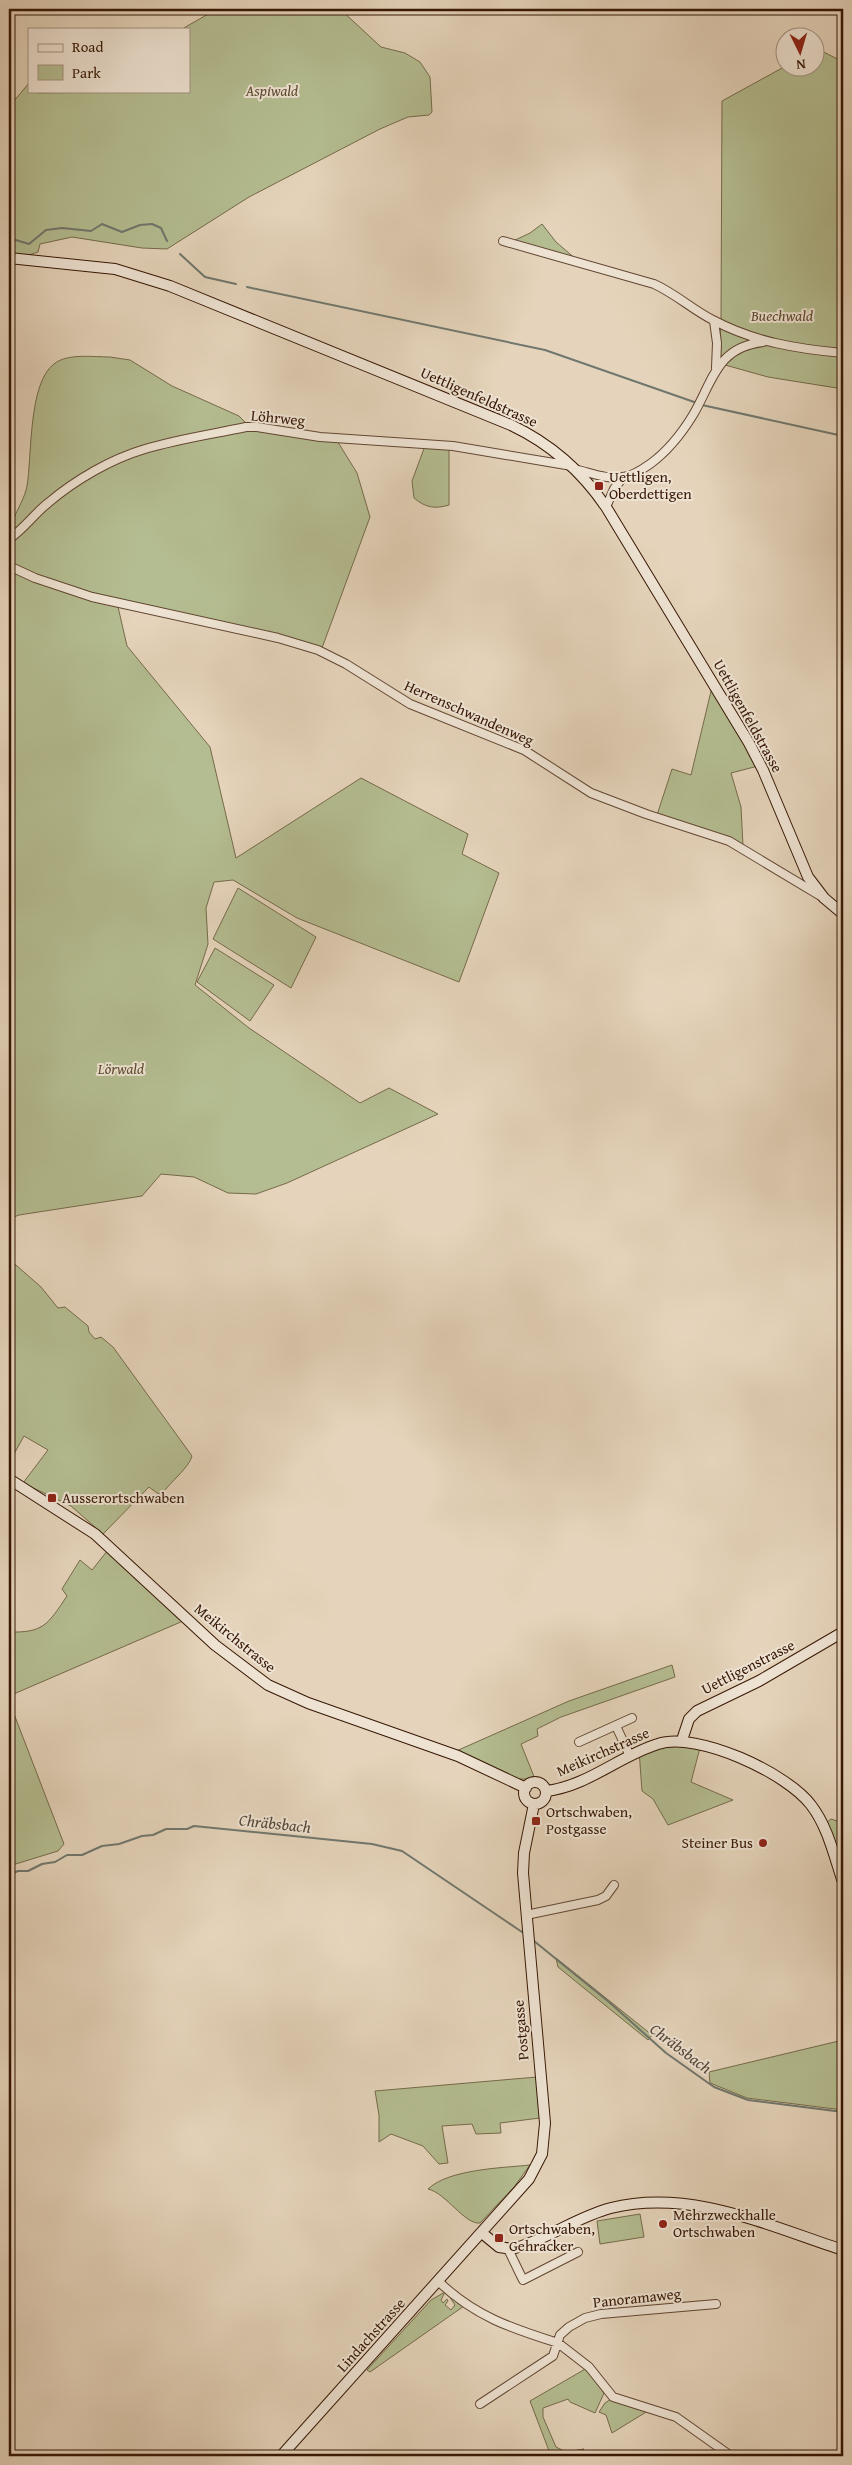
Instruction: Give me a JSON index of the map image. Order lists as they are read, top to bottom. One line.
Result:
{"streets":{"main road":["Uettligenfeldstrasse","Meikirchstrasse","Uettligenstrasse","Postgasse","Lindachstrasse"],"street":["Löhrweg","Herrenschwandenweg","Panoramaweg"]},"crossings":[["Uettligenfeldstrasse","Löhrweg"],["Uettligenfeldstrasse","Herrenschwandenweg"],["Meikirchstrasse","Uettligenstrasse"],["Meikirchstrasse","Postgasse"],["Postgasse","Lindachstrasse"]],"water":["Chräbsbach"],"parks":["Aspiwald","Buechwald","Lörwald"],"places":{"transit":["Uettligen, Oberdettigen","Ausserortschwaben","Ortschwaben, Postgasse","Ortschwaben, Gehracker"],"other":["Steiner Bus","Mehrzweckhalle Ortschwaben"]},"legend":["Road","Park"],"north":"bottom"}
